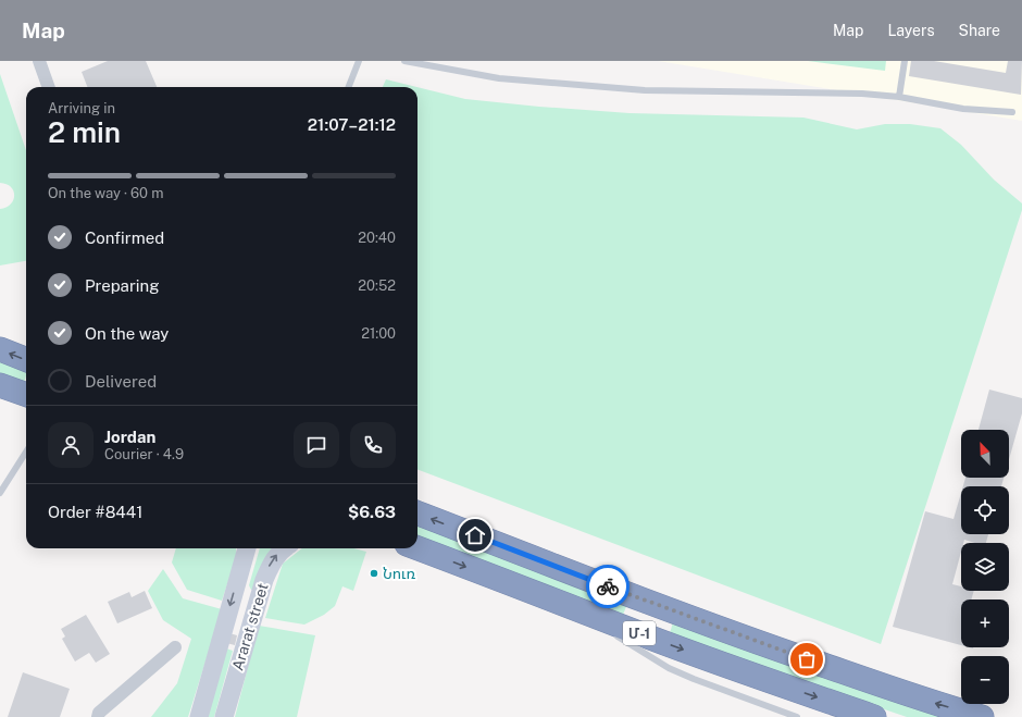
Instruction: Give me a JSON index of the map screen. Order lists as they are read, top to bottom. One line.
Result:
{"streets":{"highway":["Մ-1"],"street":["Ararat street"]},"places":["Նուռ"],"north":"top left","page":{"header":"Map","nav":["Map","Layers","Share"],"heading":["2 min","Arriving in","21:07–21:12"],"panel":["Jordan","Courier · 4.9","Order #8441","$6.63"],"bar":"On the way · 60 m","list":[["Confirmed","20:40"],["Preparing","20:52"],["On the way","21:00"],"Delivered"],"map_buttons":["+","−"]}}
